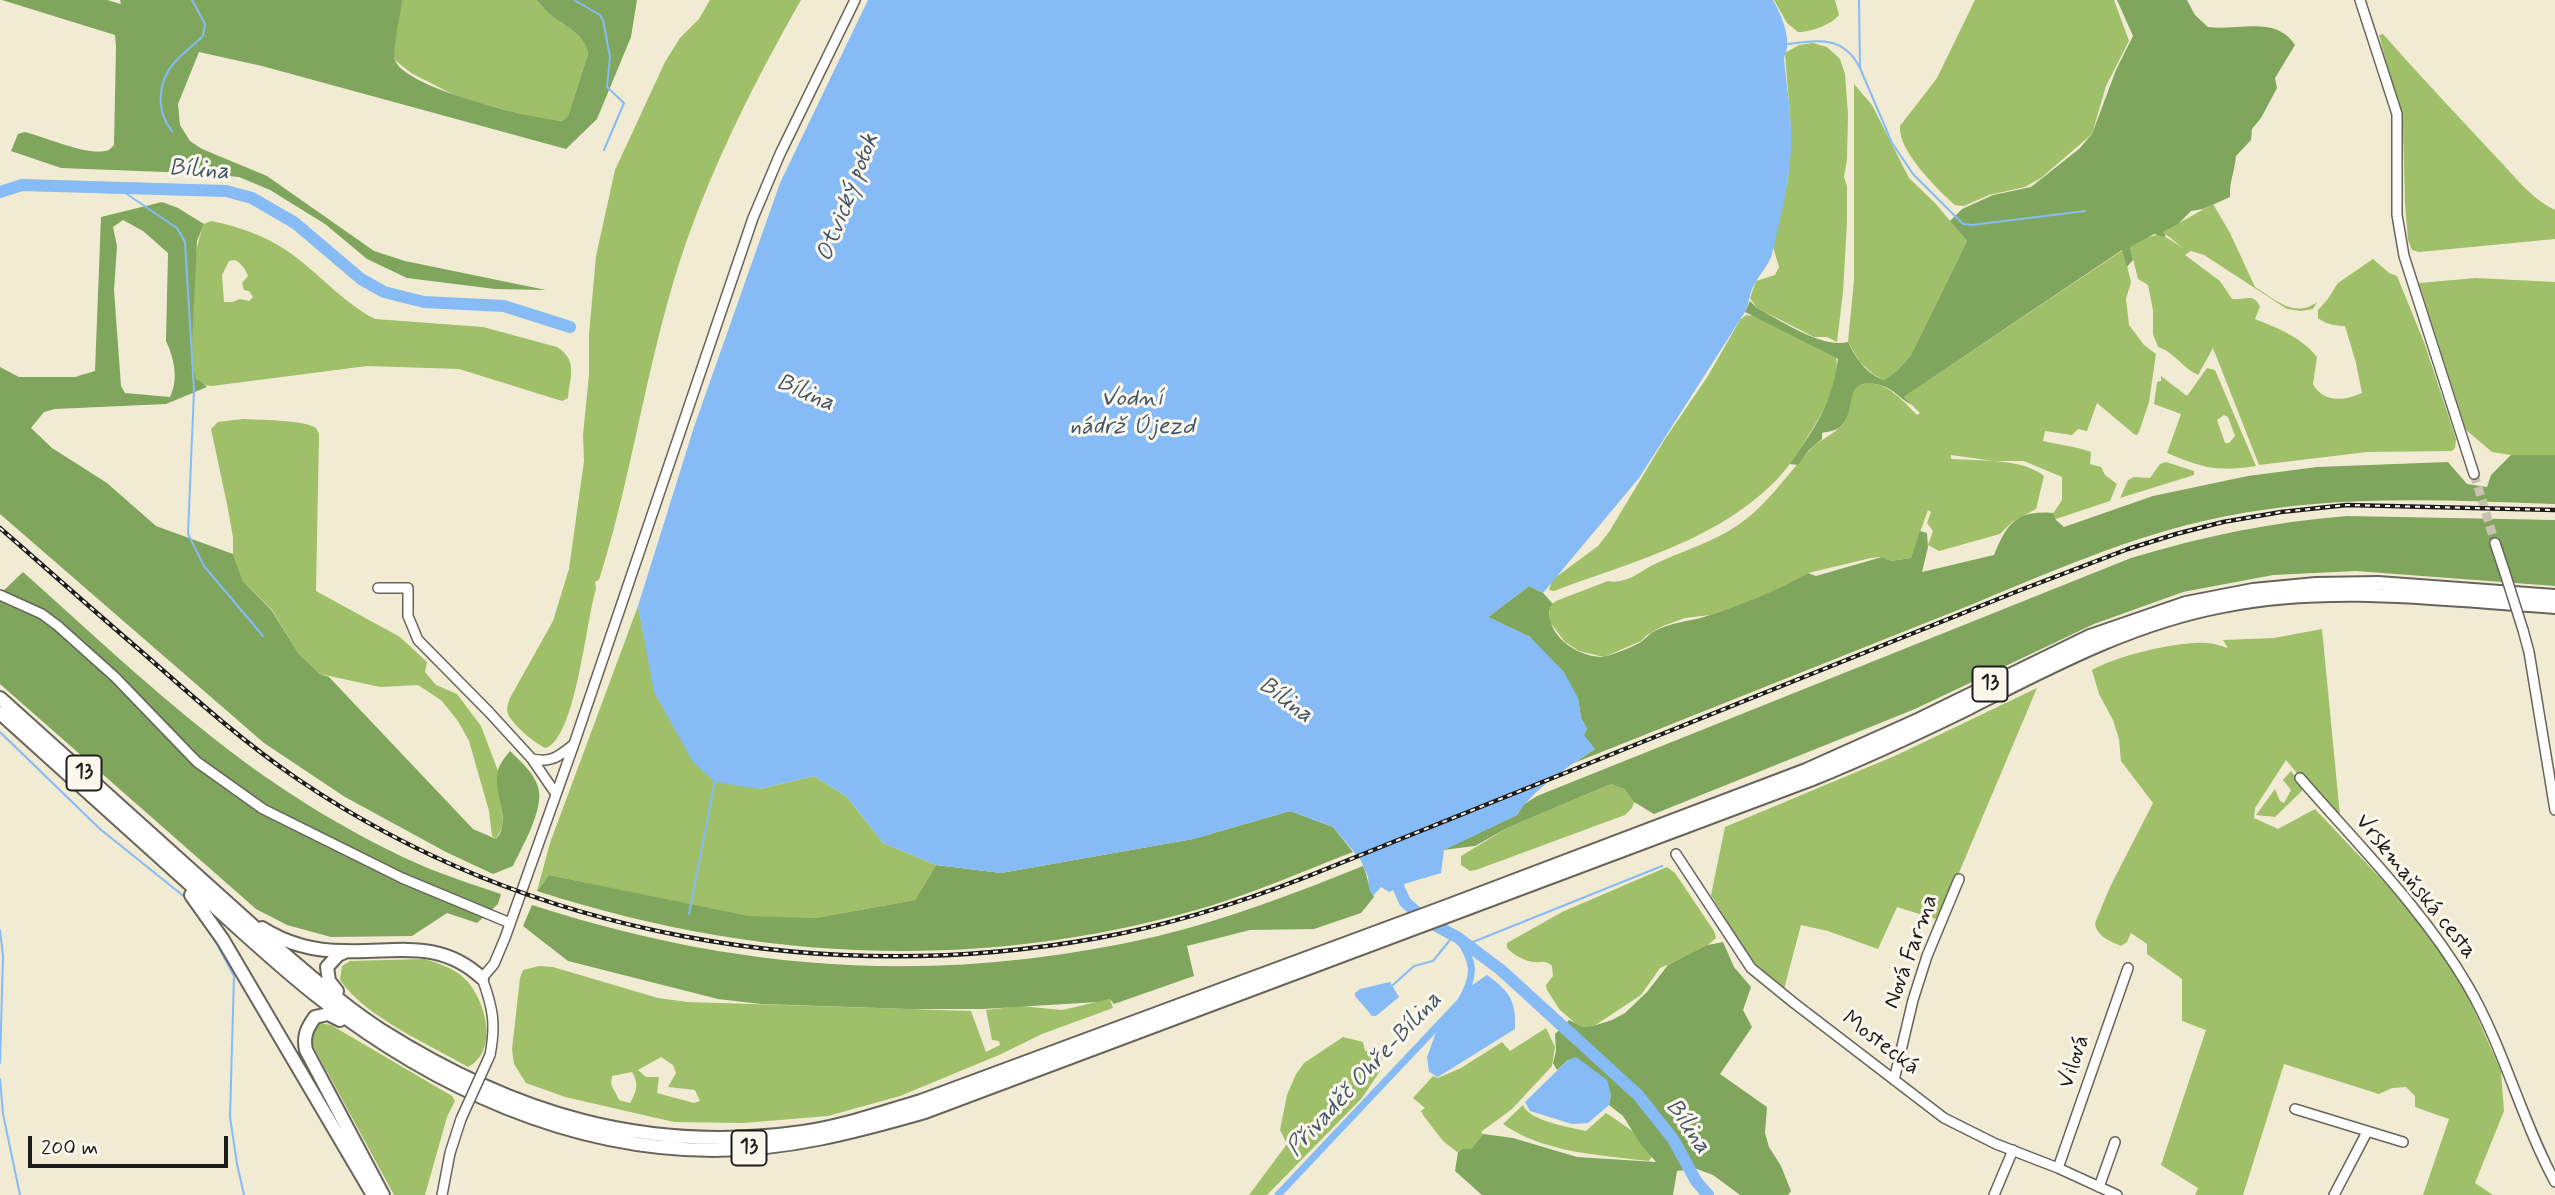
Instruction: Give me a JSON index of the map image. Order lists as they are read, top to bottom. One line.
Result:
{"streets":{"highway":["13"],"street":["Vrskmaňská cesta","Nová Farma","Mostecká","Vilová"]},"crossings":[["Nová Farma","Mostecká"],["Mostecká","Vilová"]],"water":["Bílina","Otvický potok","Vodní nádrž Újezd","Přivaděč Ohře-Bílina"],"scale_bar":"200 m"}
